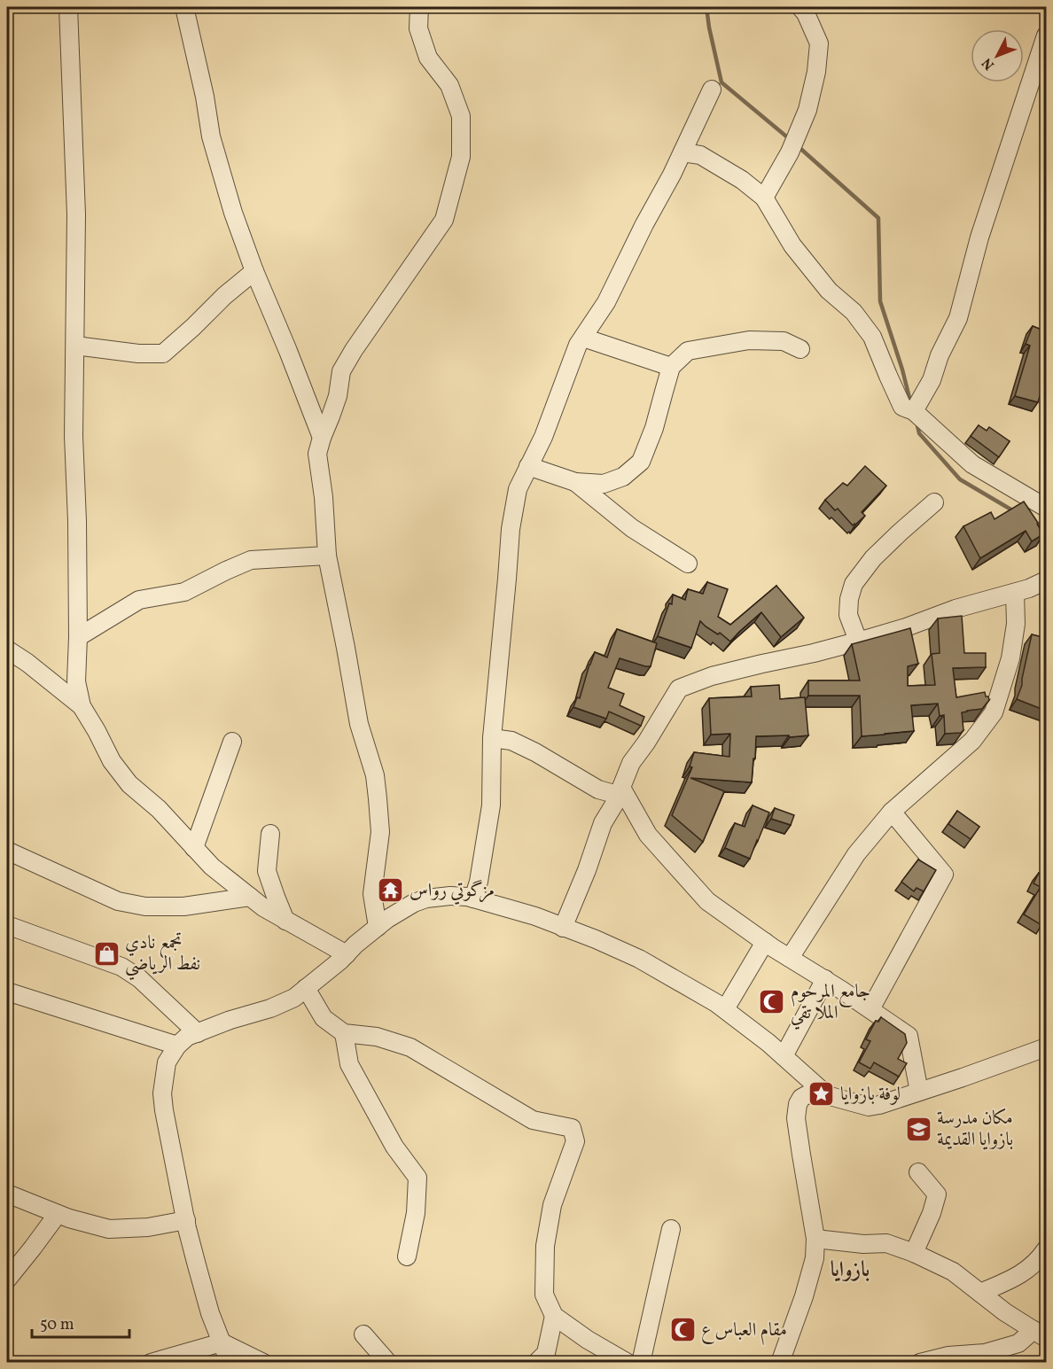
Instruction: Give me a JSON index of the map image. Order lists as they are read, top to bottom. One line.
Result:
{"districts":["بازوایا"],"places":{"temple":["مزگوتي رواس"],"shop":["تجمع نادي نفط الرياضي"],"mosque":["جامع المرحوم الملا تقي","مقام العباس ع"],"place":["لوفة بازوايا"],"school or university":["مكان مدرسة بازوايا القديمة"]},"scale_bar":"50 m","north":"bottom left"}
